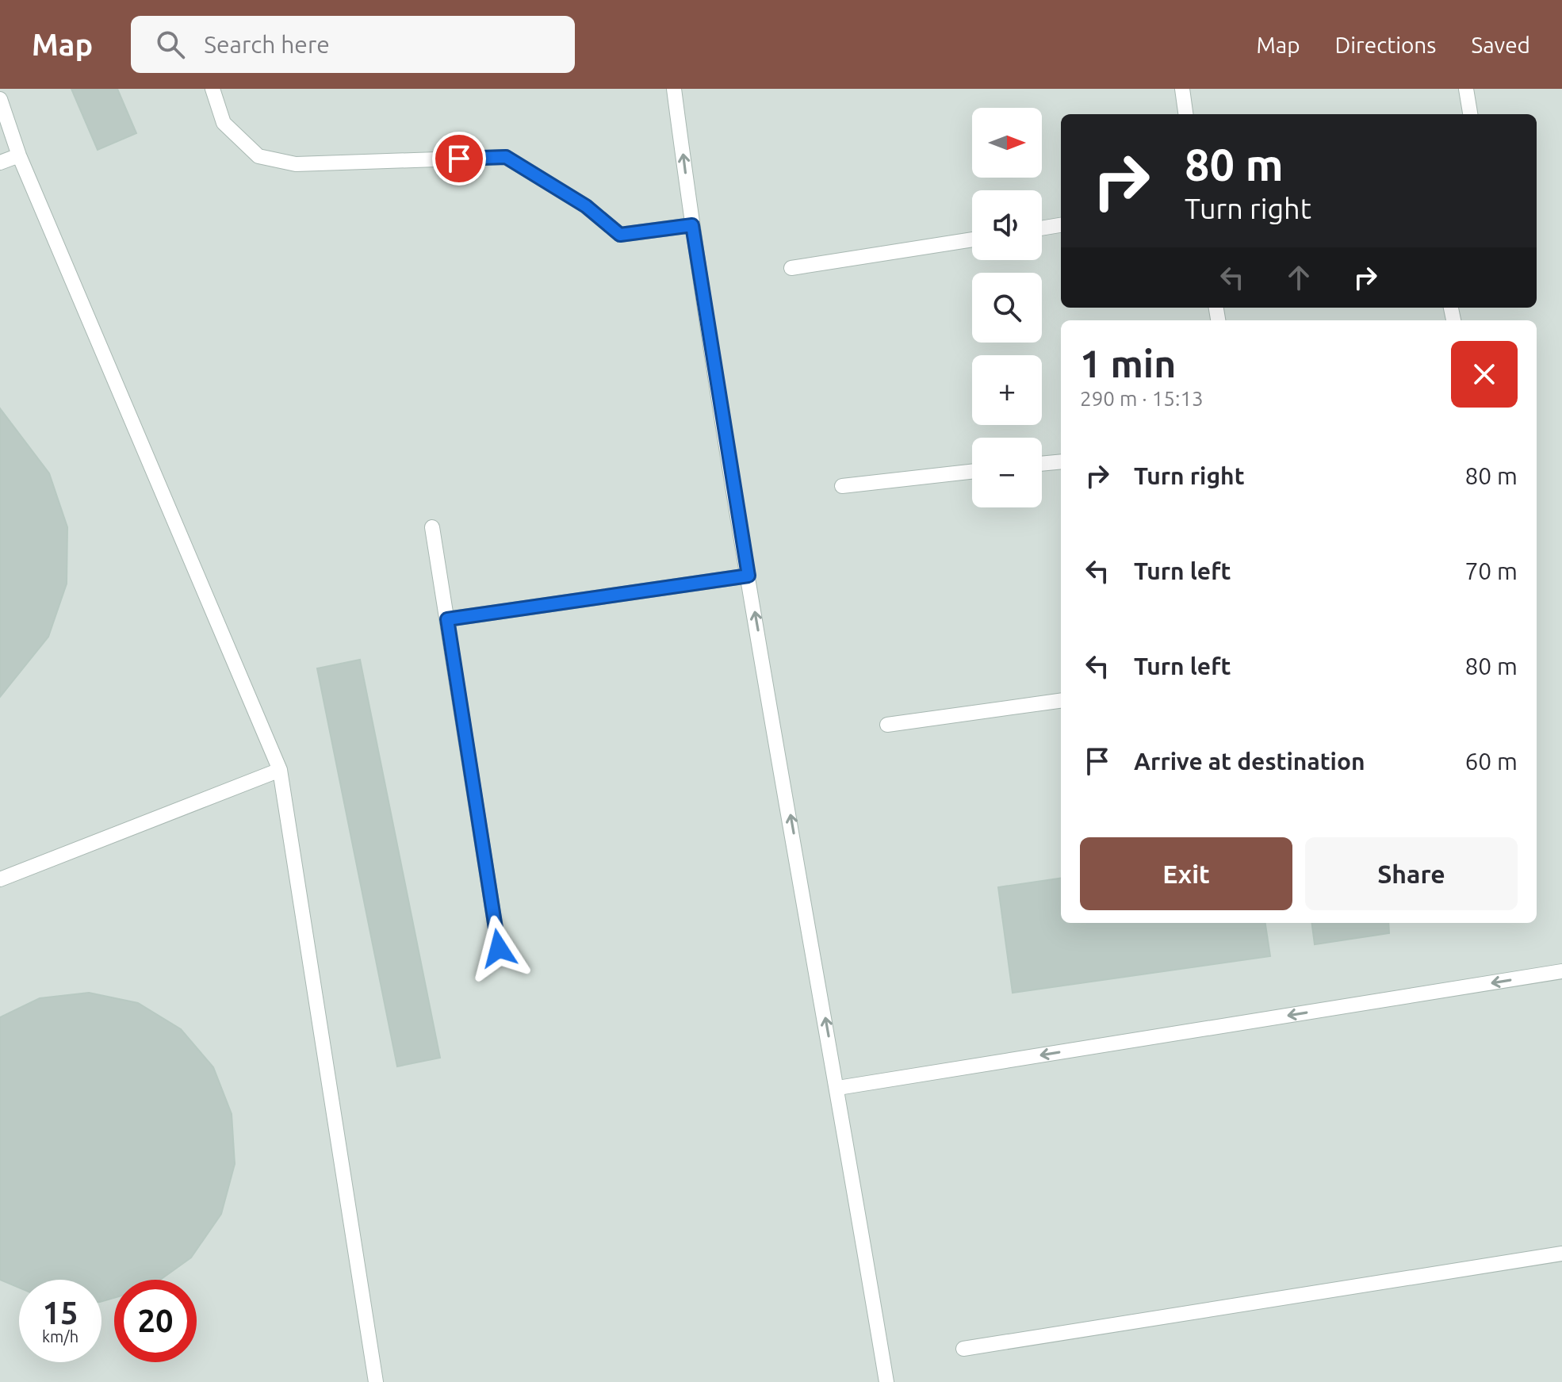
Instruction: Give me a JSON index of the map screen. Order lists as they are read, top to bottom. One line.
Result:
{"north":"right","page":{"header":"Map","search":"Search here","nav":["Map","Directions","Saved"],"map_buttons":["+","−"],"turn":["80 m","Turn right"],"heading":["1 min","290 m · 15:13"],"list":[{"name":"Turn right","value":"80 m"},{"name":"Turn left","value":"70 m"},{"name":"Turn left","value":"80 m"},{"name":"Arrive at destination","value":"60 m"}],"buttons":["Exit","Share"],"speed":"15 km/h","limit":"20"}}
